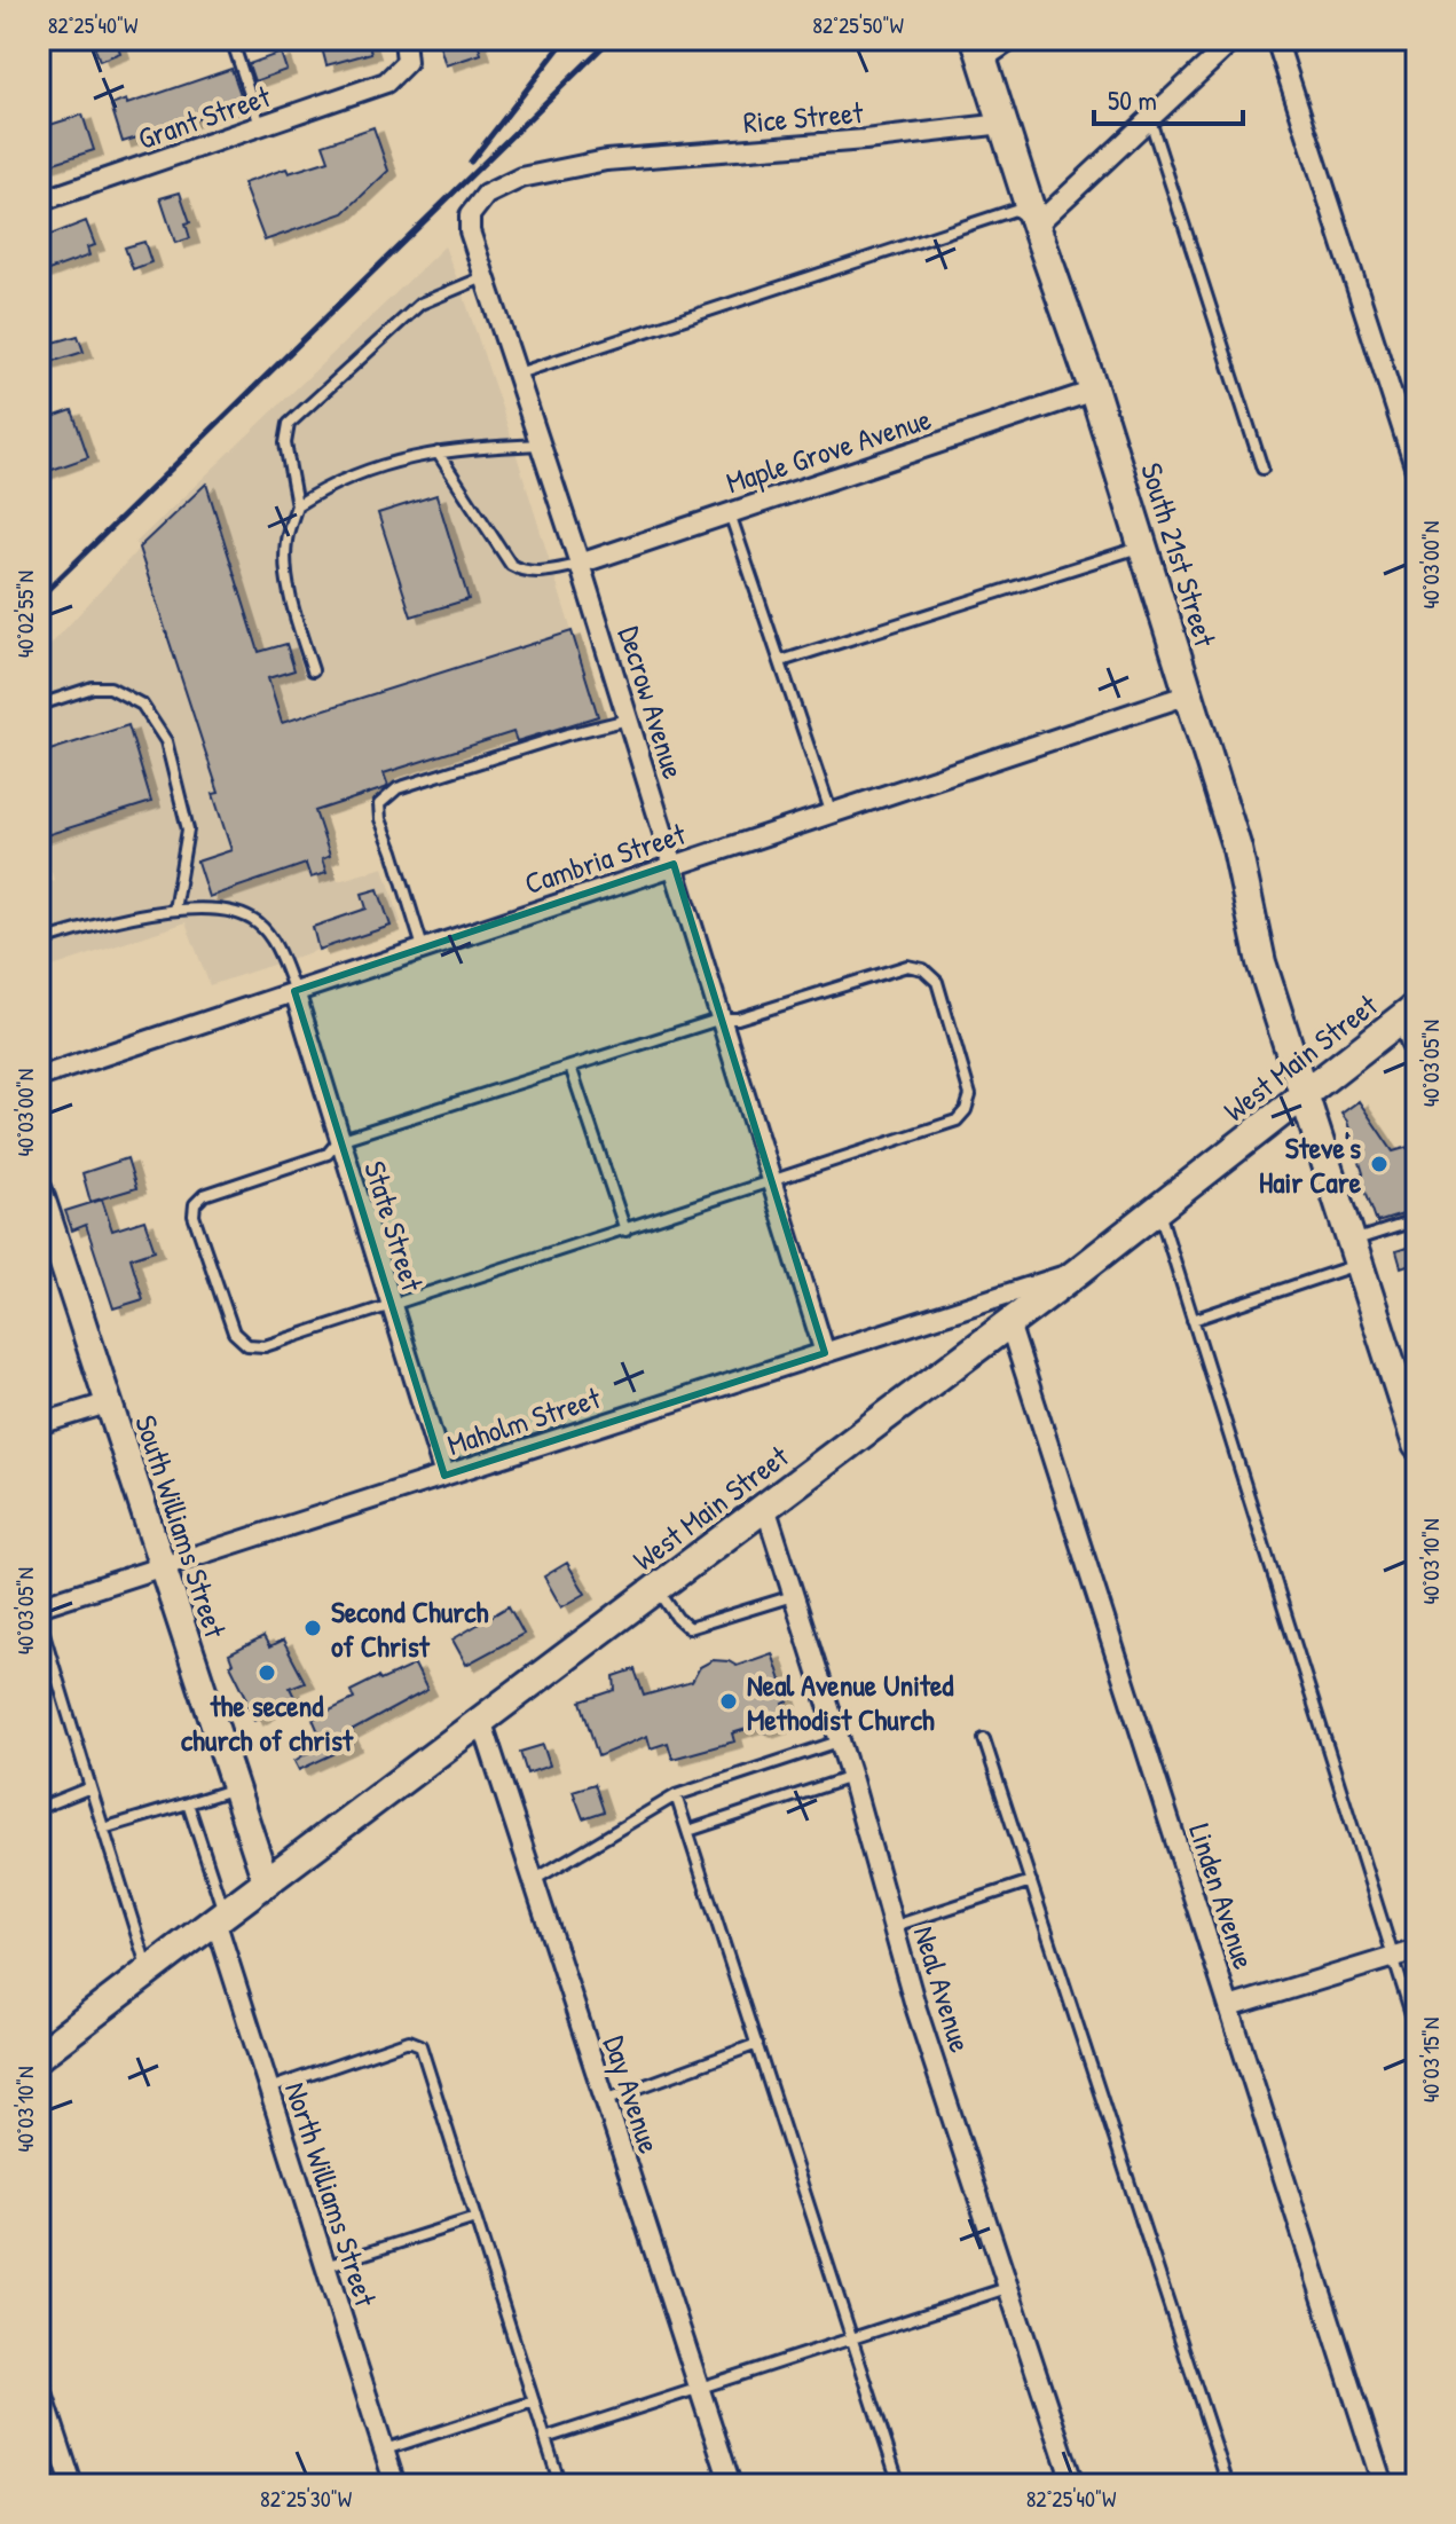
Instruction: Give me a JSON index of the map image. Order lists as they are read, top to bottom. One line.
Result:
{"streets":{"main road":["South 21st Street","West Main Street"],"street":["Grant Street","Rice Street","Maple Grove Avenue","Decrow Avenue","Cambria Street","State Street","Maholm Street","South Williams Street","Linden Avenue","Neal Avenue","Day Avenue","North Williams Street"]},"crossings":[["Rice Street","South 21st Street"],["Rice Street","Decrow Avenue"],["Maple Grove Avenue","South 21st Street"],["Maple Grove Avenue","Decrow Avenue"],["South 21st Street","Cambria Street"],["South 21st Street","West Main Street"],["Decrow Avenue","Cambria Street"],["Decrow Avenue","Maholm Street"],["Cambria Street","State Street"],["West Main Street","Maholm Street"],["West Main Street","South Williams Street"],["West Main Street","Linden Avenue"],["West Main Street","Neal Avenue"],["West Main Street","Day Avenue"],["West Main Street","North Williams Street"],["State Street","Maholm Street"],["Maholm Street","South Williams Street"]],"places":["Steve's Hair Care","Second Church of Christ","the secend church of christ","Neal Avenue United Methodist Church"],"scale_bar":"50 m","coordinates":["82°25'40\"W","82°25'50\"W","40°03'00\"N","40°02'55\"N","40°03'05\"N","40°03'10\"N","40°03'15\"N","82°25'30\"W"]}
